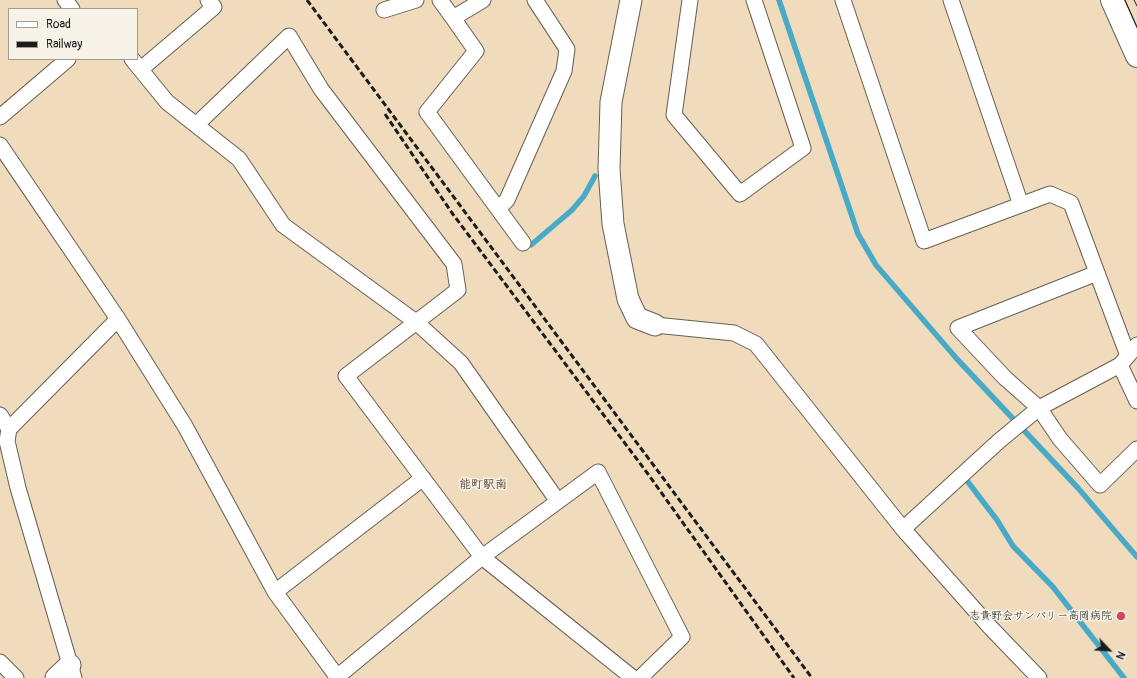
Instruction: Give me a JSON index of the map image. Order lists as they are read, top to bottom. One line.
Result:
{"districts":["能町駅南"],"places":["志貴野会サンバリー高岡病院"],"legend":["Road","Railway"],"north":"bottom right"}
